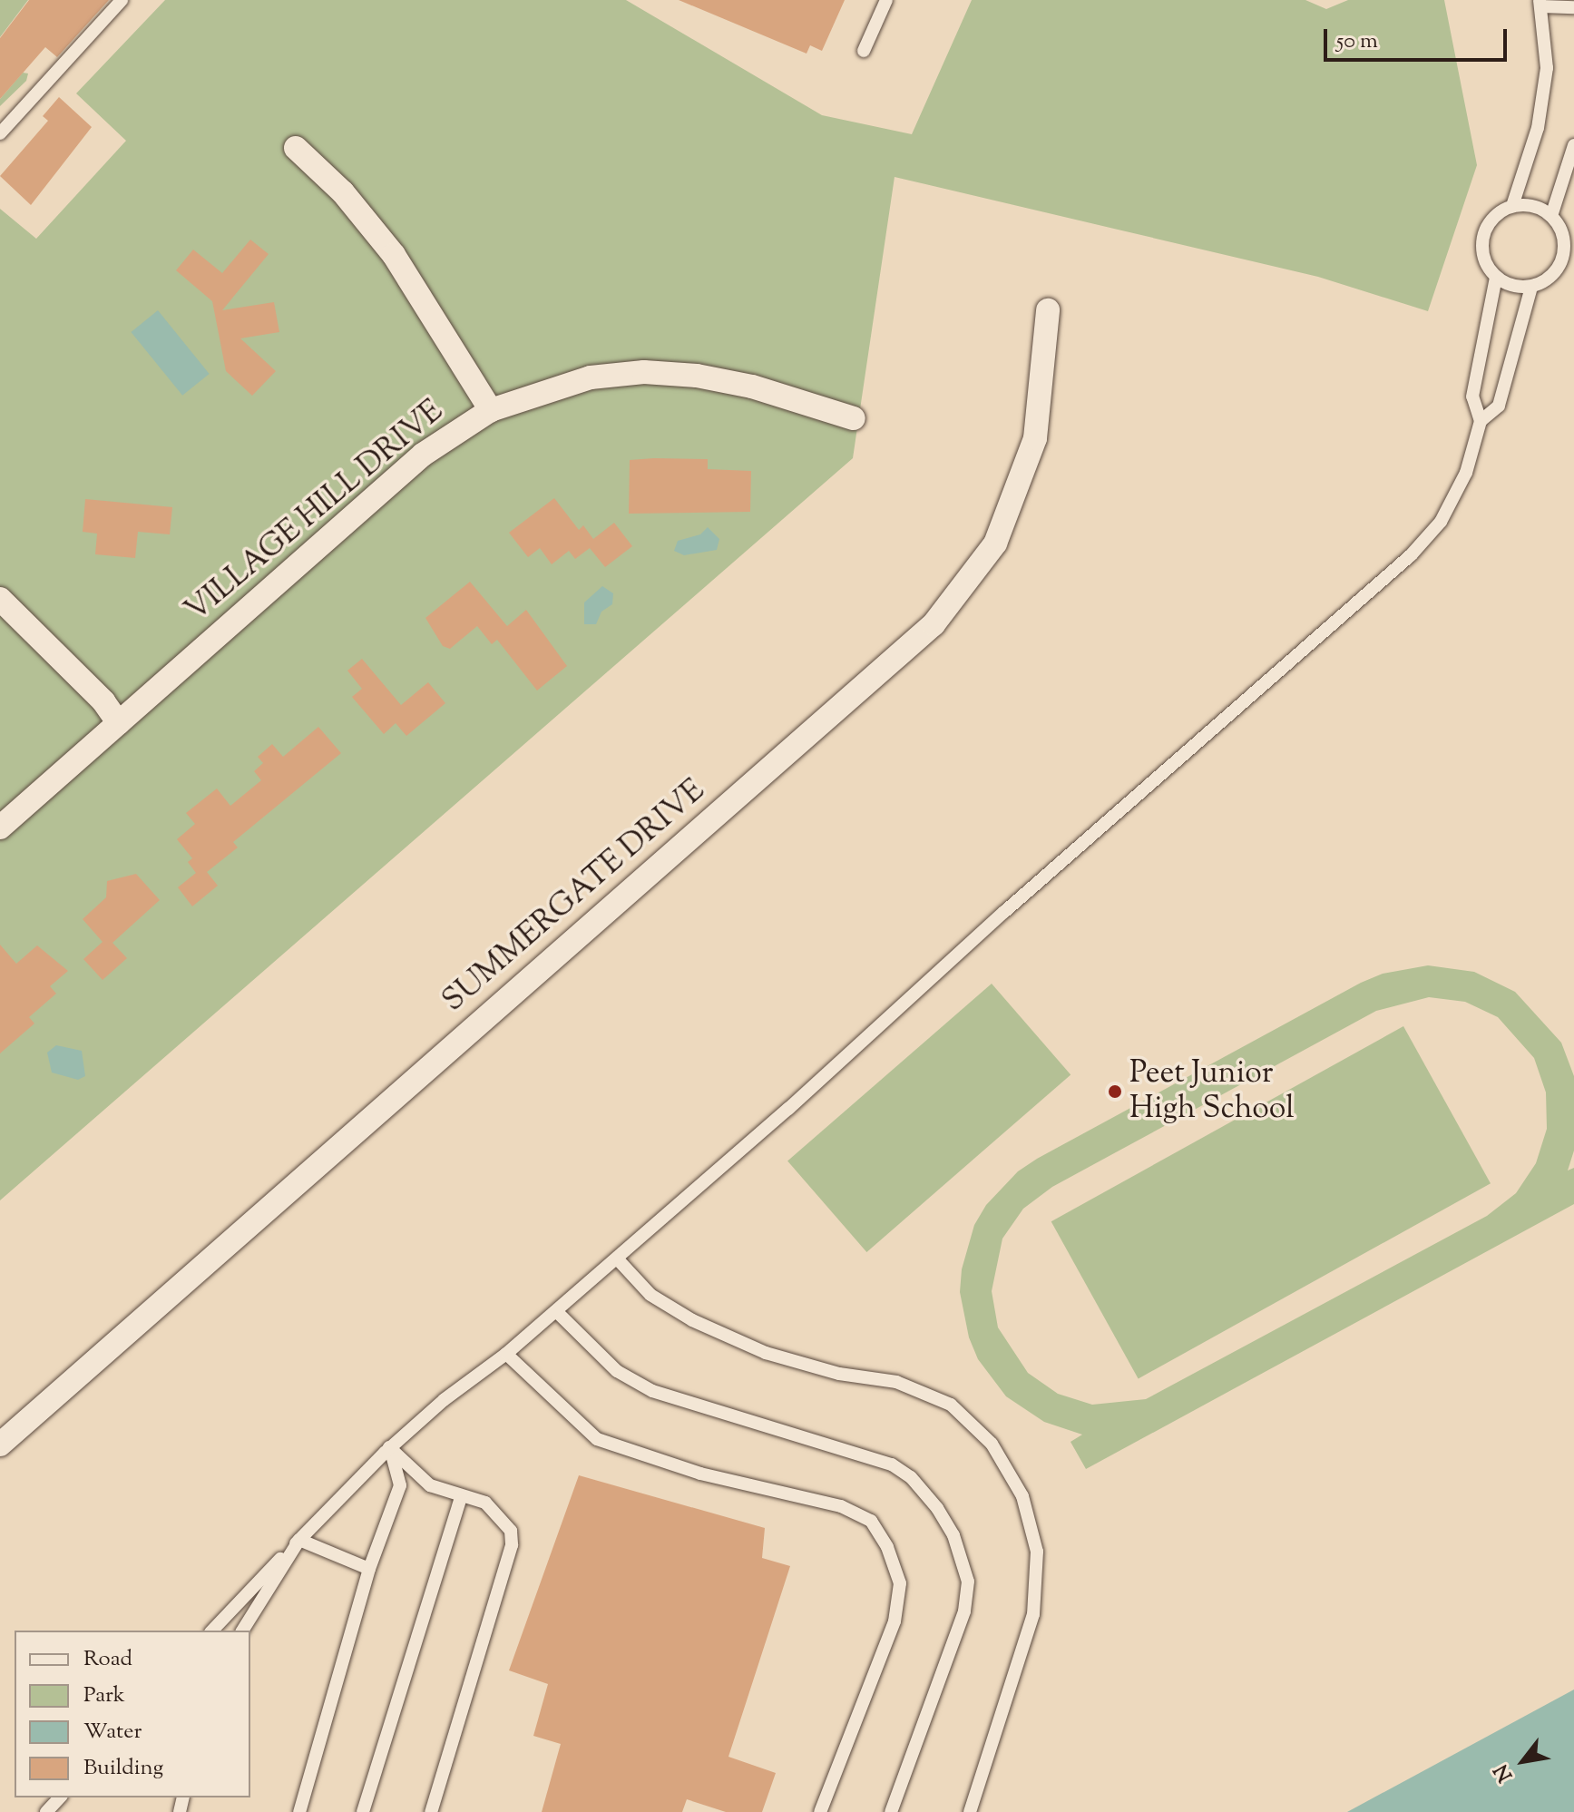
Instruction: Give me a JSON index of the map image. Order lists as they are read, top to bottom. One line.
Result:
{"streets":{"street":["VILLAGE HILL DRIVE","SUMMERGATE DRIVE"]},"places":["Peet Junior High School"],"legend":["Road","Park","Water","Building"],"scale_bar":"50 m","north":"bottom left"}
